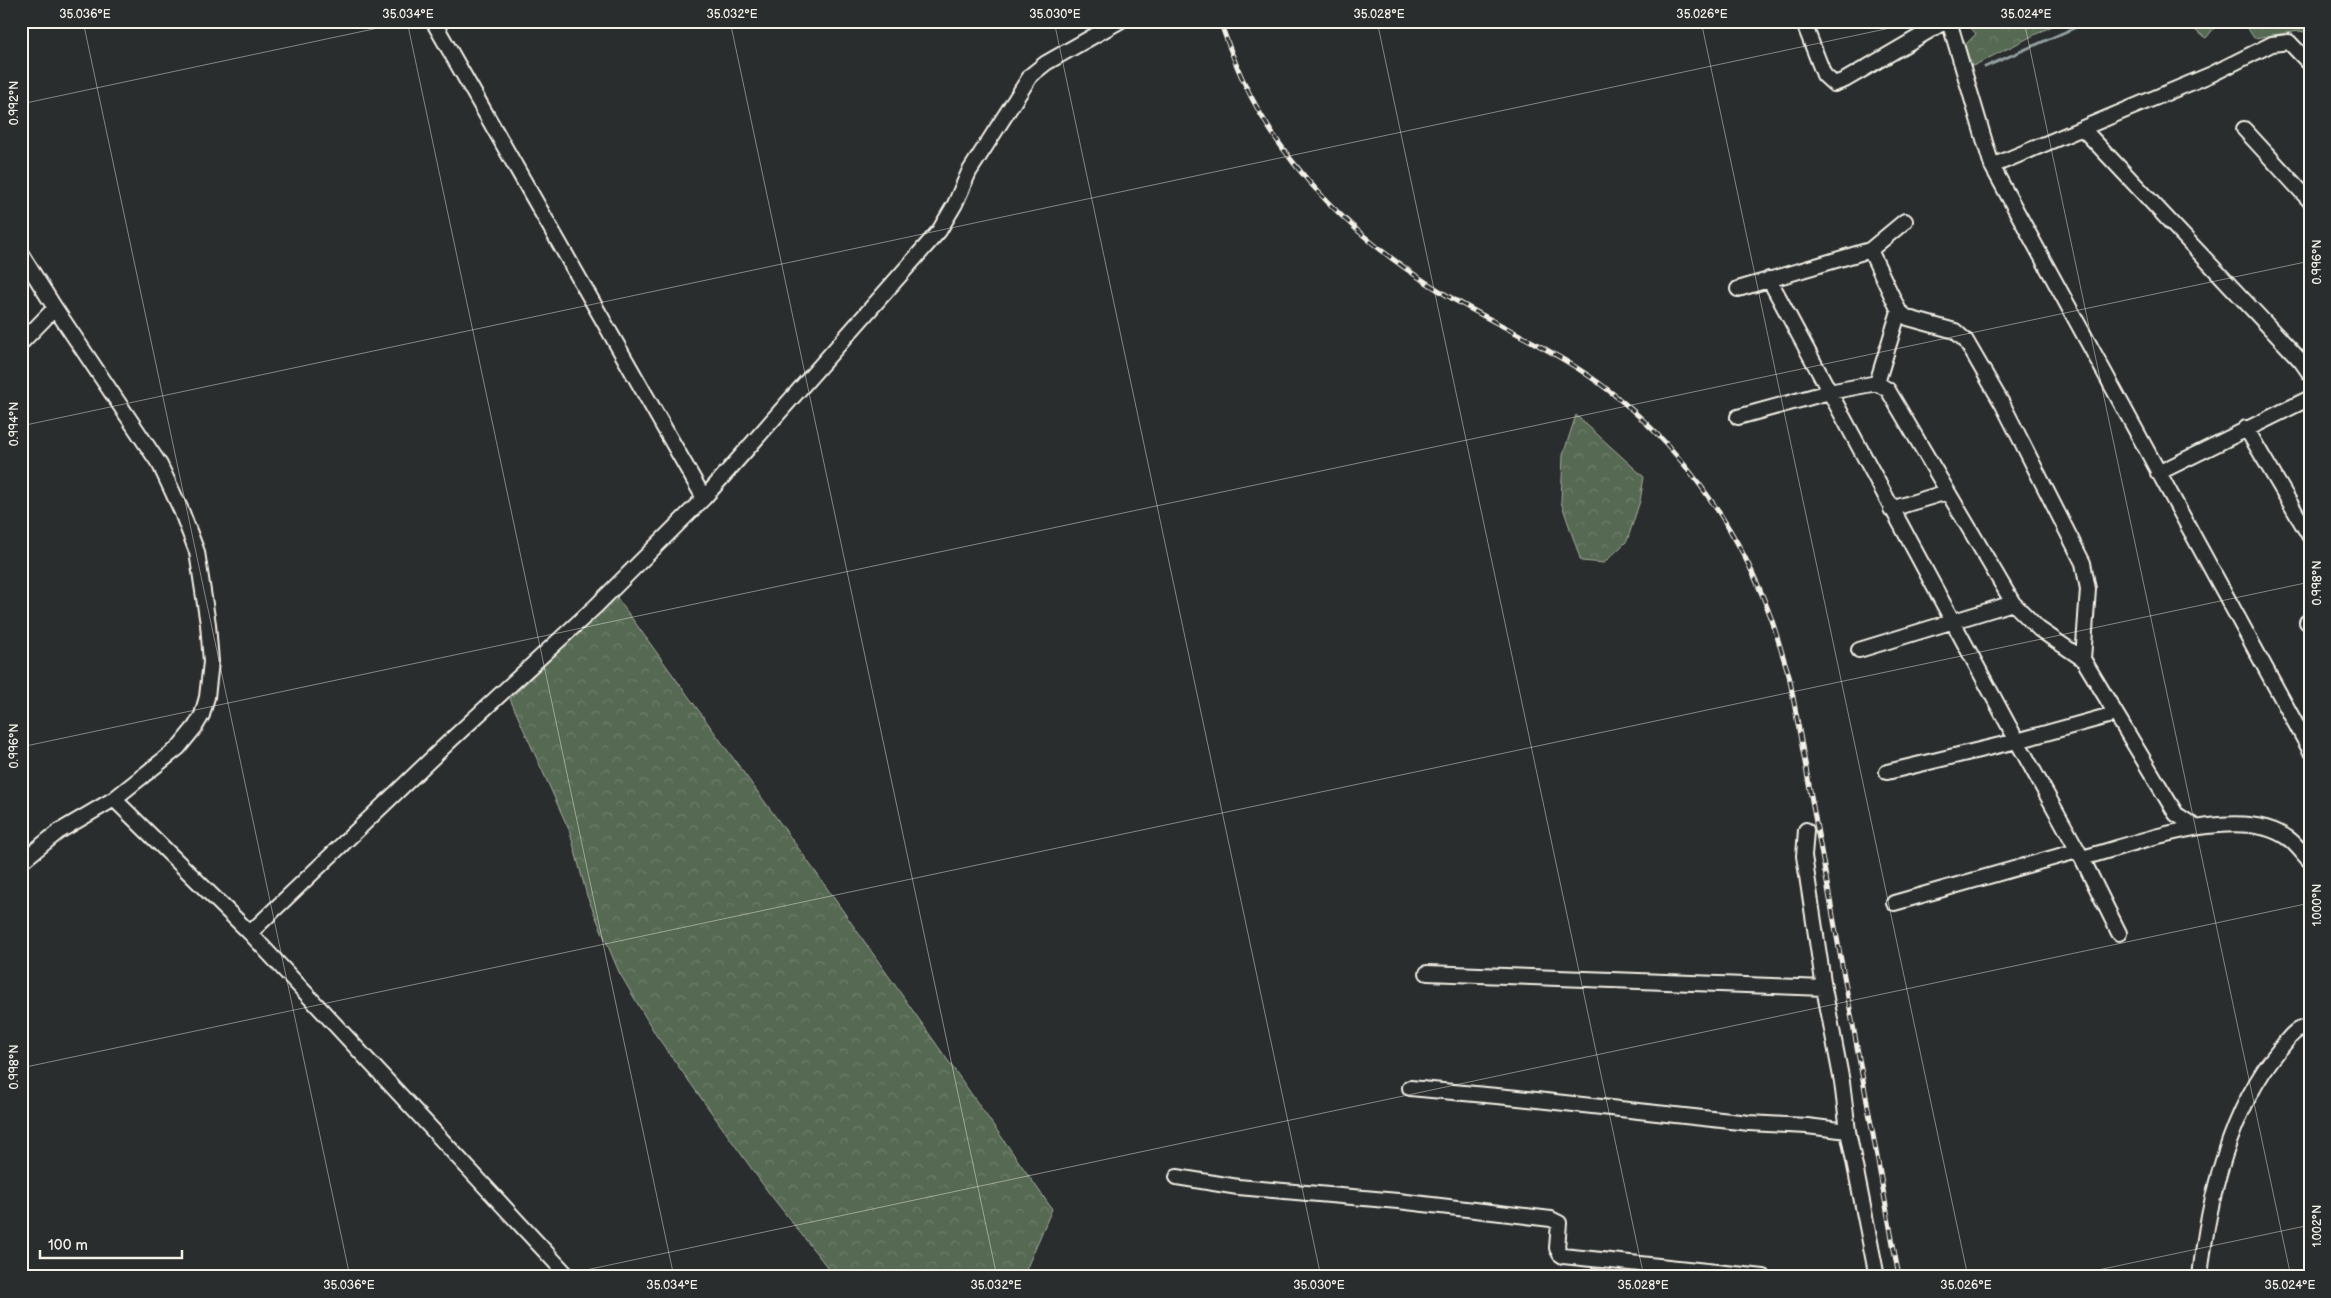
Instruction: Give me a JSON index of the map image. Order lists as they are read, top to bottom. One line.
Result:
{"scale_bar":"100 m","coordinates":["35.036°E","35.034°E","35.032°E","35.030°E","35.028°E","35.026°E","35.024°E","0.992°N","0.996°N","0.994°N","0.998°N","1.000°N","1.002°N"]}
